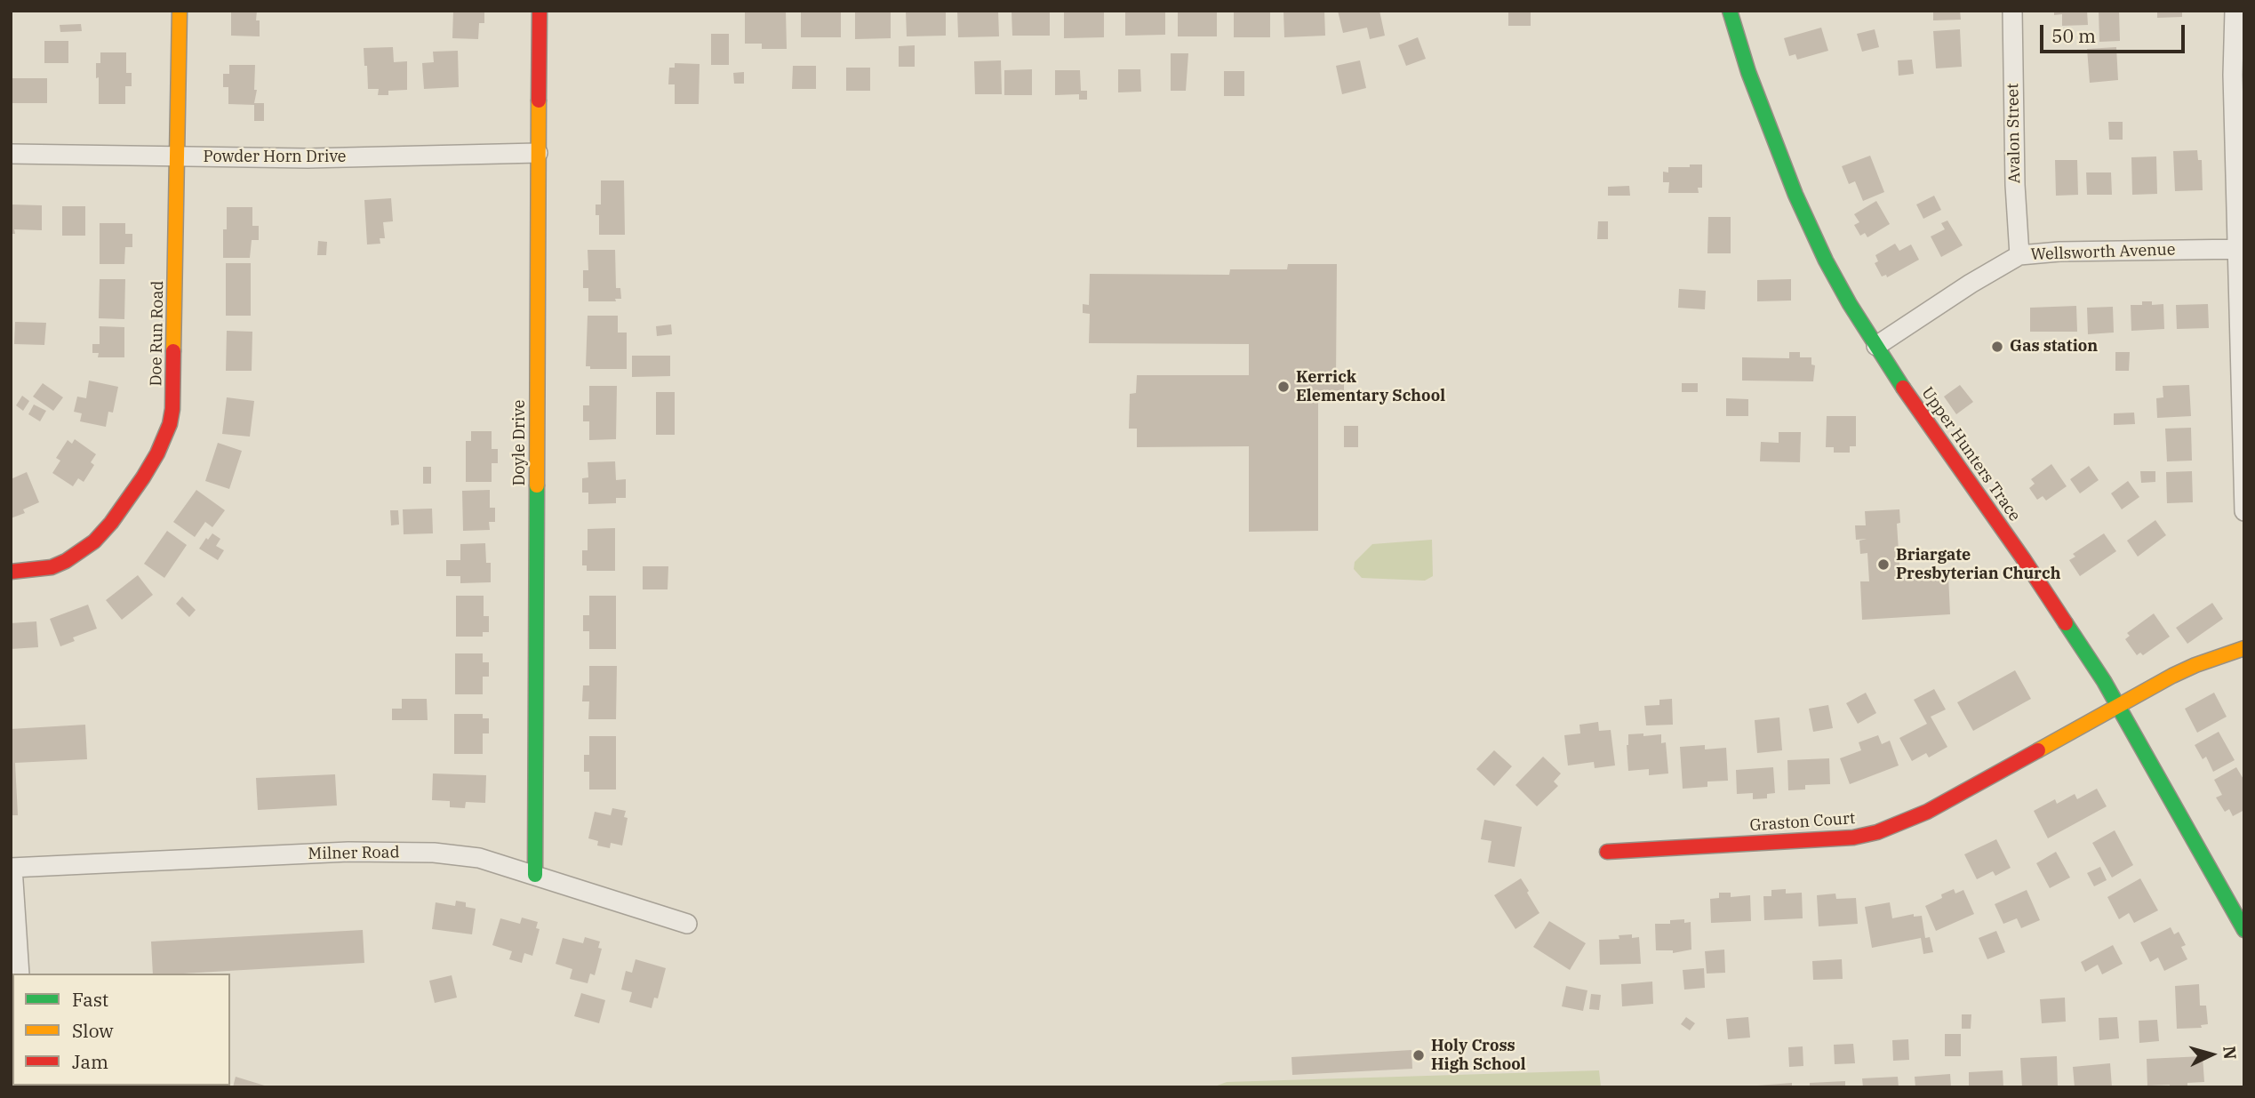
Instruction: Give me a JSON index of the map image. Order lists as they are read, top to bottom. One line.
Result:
{"streets":{"street":["Avalon Street","Powder Horn Drive","Wellsworth Avenue","Doe Run Road","Doyle Drive","Upper Hunters Trace","Graston Court","Milner Road"]},"crossings":[["Avalon Street","Wellsworth Avenue"],["Powder Horn Drive","Doe Run Road"],["Powder Horn Drive","Doyle Drive"],["Wellsworth Avenue","Upper Hunters Trace"],["Doyle Drive","Milner Road"],["Upper Hunters Trace","Graston Court"]],"places":["Gas station","Kerrick Elementary School","Briargate Presbyterian Church","Holy Cross High School"],"legend":["Fast","Slow","Jam"],"scale_bar":"50 m","north":"right"}
